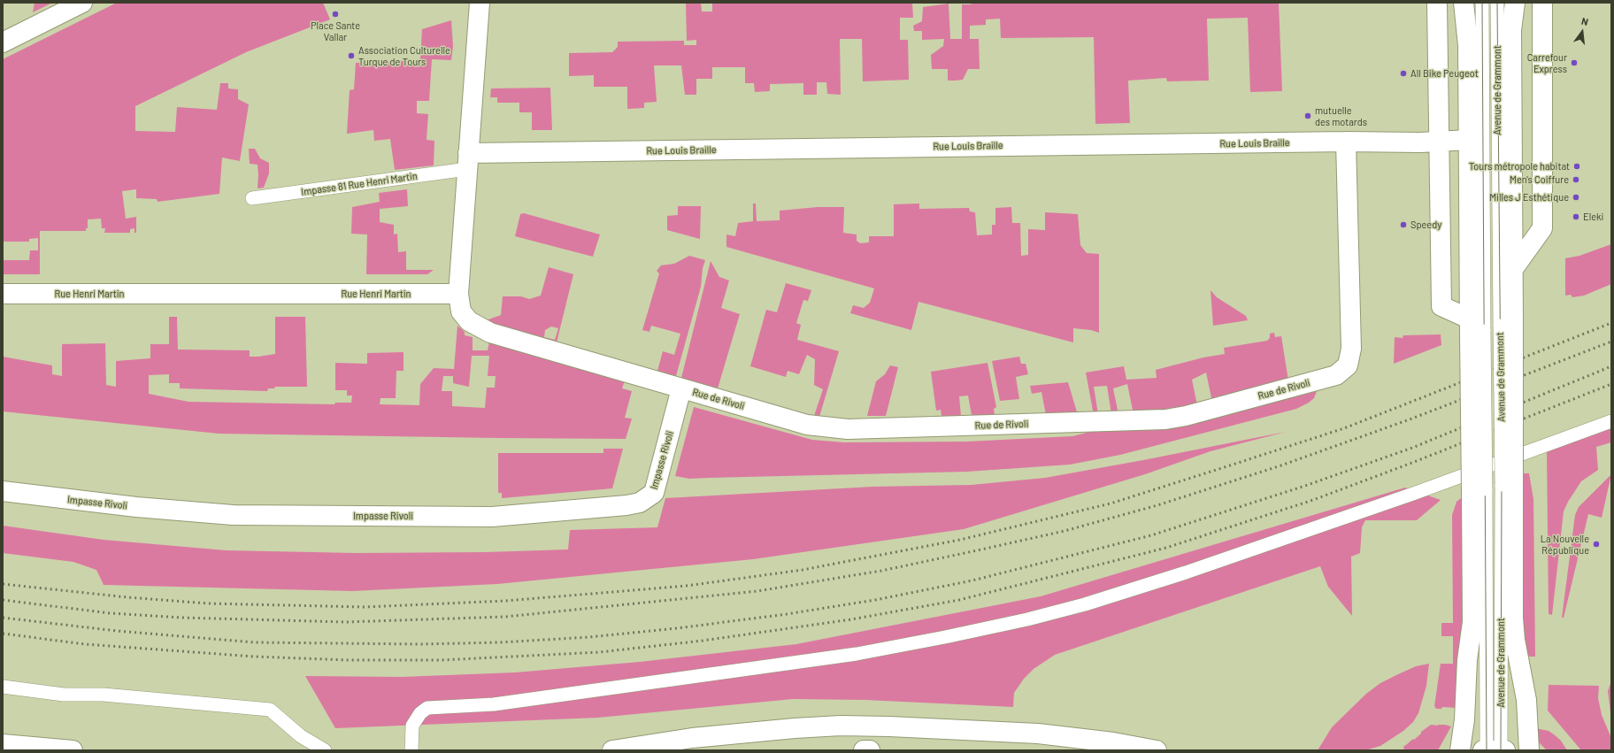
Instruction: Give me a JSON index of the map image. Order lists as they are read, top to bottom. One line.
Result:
{"streets":{"street":["Avenue de Grammont","Rue Louis Braille","Rue Henri Martin","Rue de Rivoli","Impasse Rivoli"],"lane":["Impasse 81 Rue Henri Martin"]},"crossings":[["Avenue de Grammont","Rue Louis Braille"],["Rue Louis Braille","Impasse 81 Rue Henri Martin"],["Rue Louis Braille","Rue de Rivoli"],["Rue Henri Martin","Rue de Rivoli"],["Rue de Rivoli","Impasse Rivoli"]],"places":["Place Sante Vallar","Association Culturelle Turque de Tours","Carrefour Express","All Bike Peugeot","mutuelle des motards","Tours métropole habitat","Men's Coiffure","Milles J Esthétique","Eleki","Speedy","La Nouvelle République"],"north":"top"}
